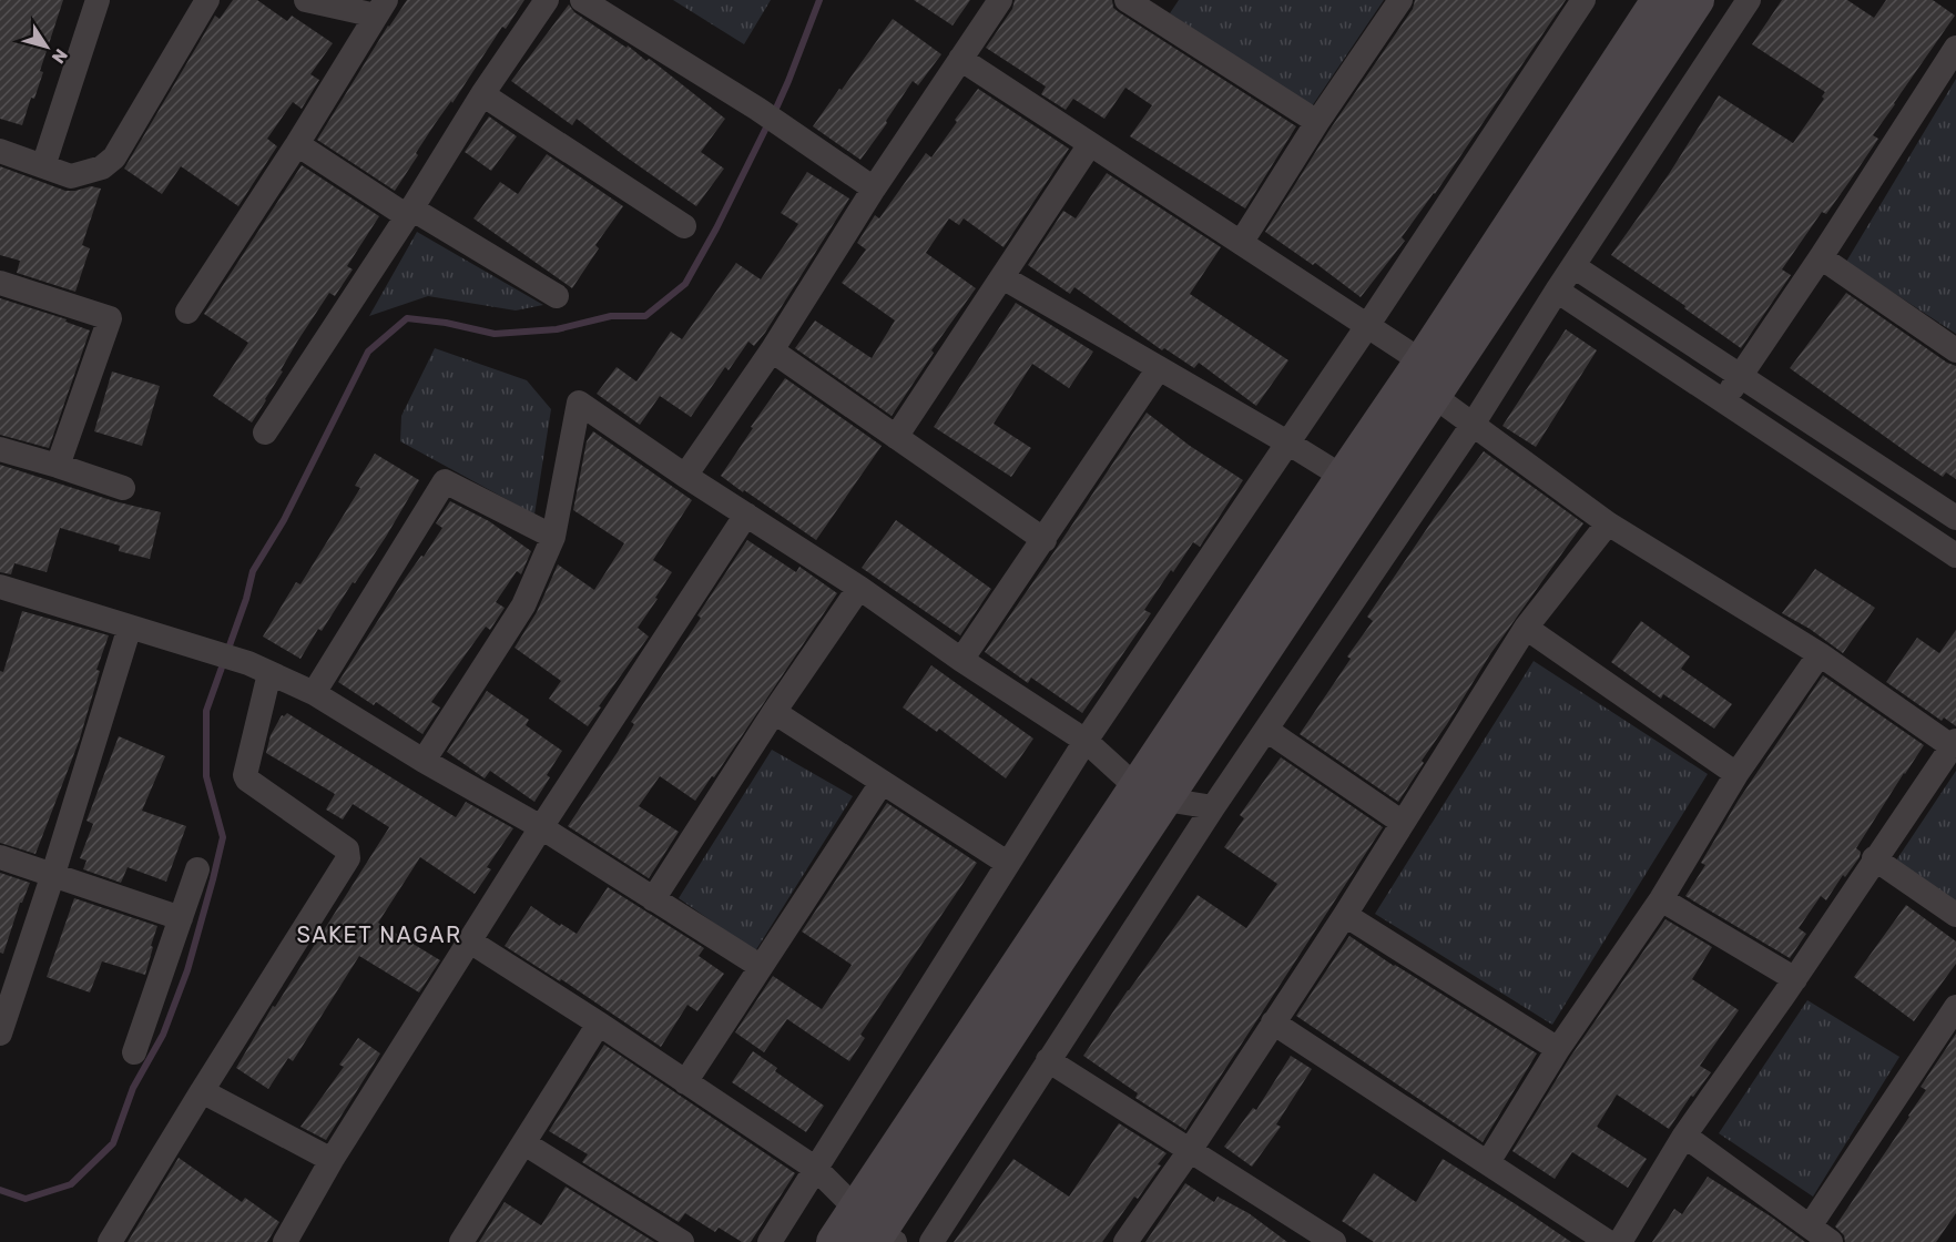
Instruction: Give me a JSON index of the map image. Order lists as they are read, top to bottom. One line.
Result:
{"districts":["SAKET NAGAR"],"north":"bottom right"}
